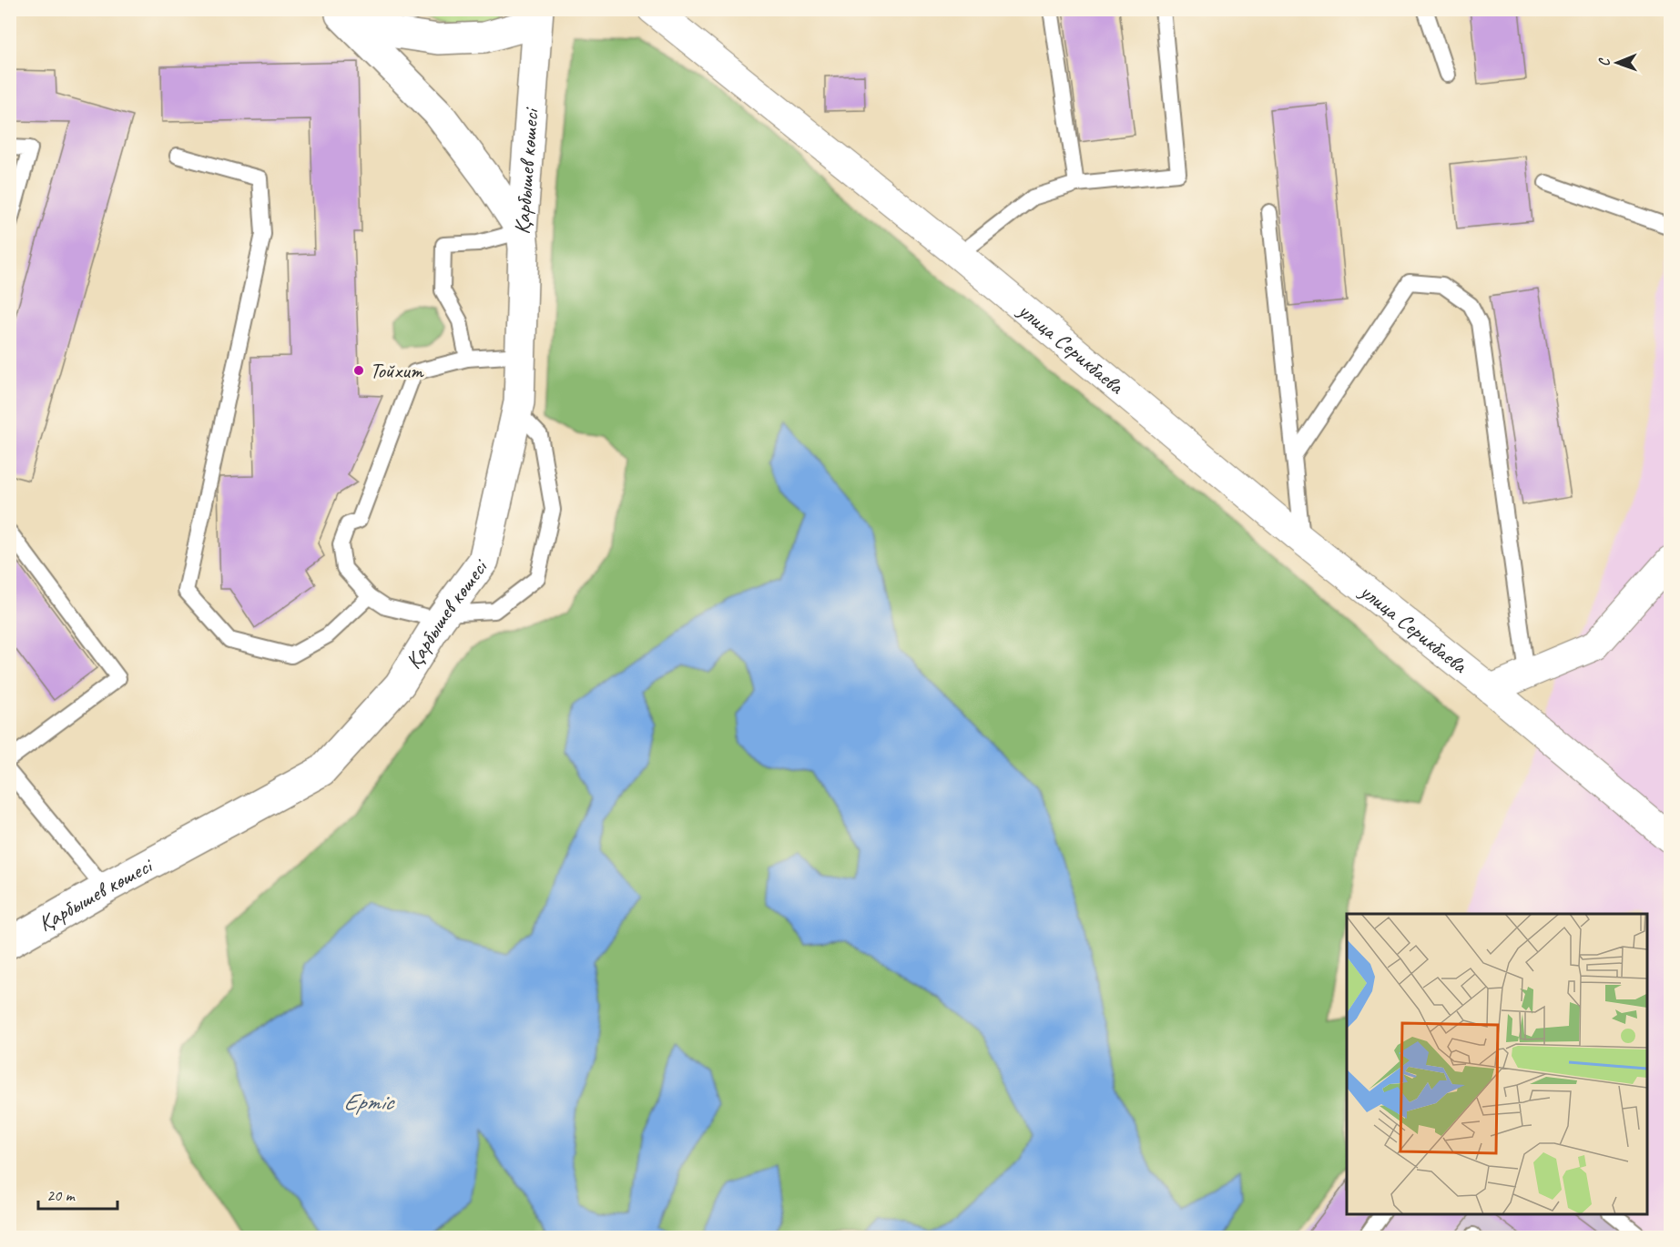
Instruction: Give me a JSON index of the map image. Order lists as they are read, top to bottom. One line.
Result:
{"streets":{"main road":["Қарбышев көшесі"],"street":["улица Серикбаева"]},"water":["Ертіс"],"places":["Тойхит"],"scale_bar":"20 m","north":"left"}
